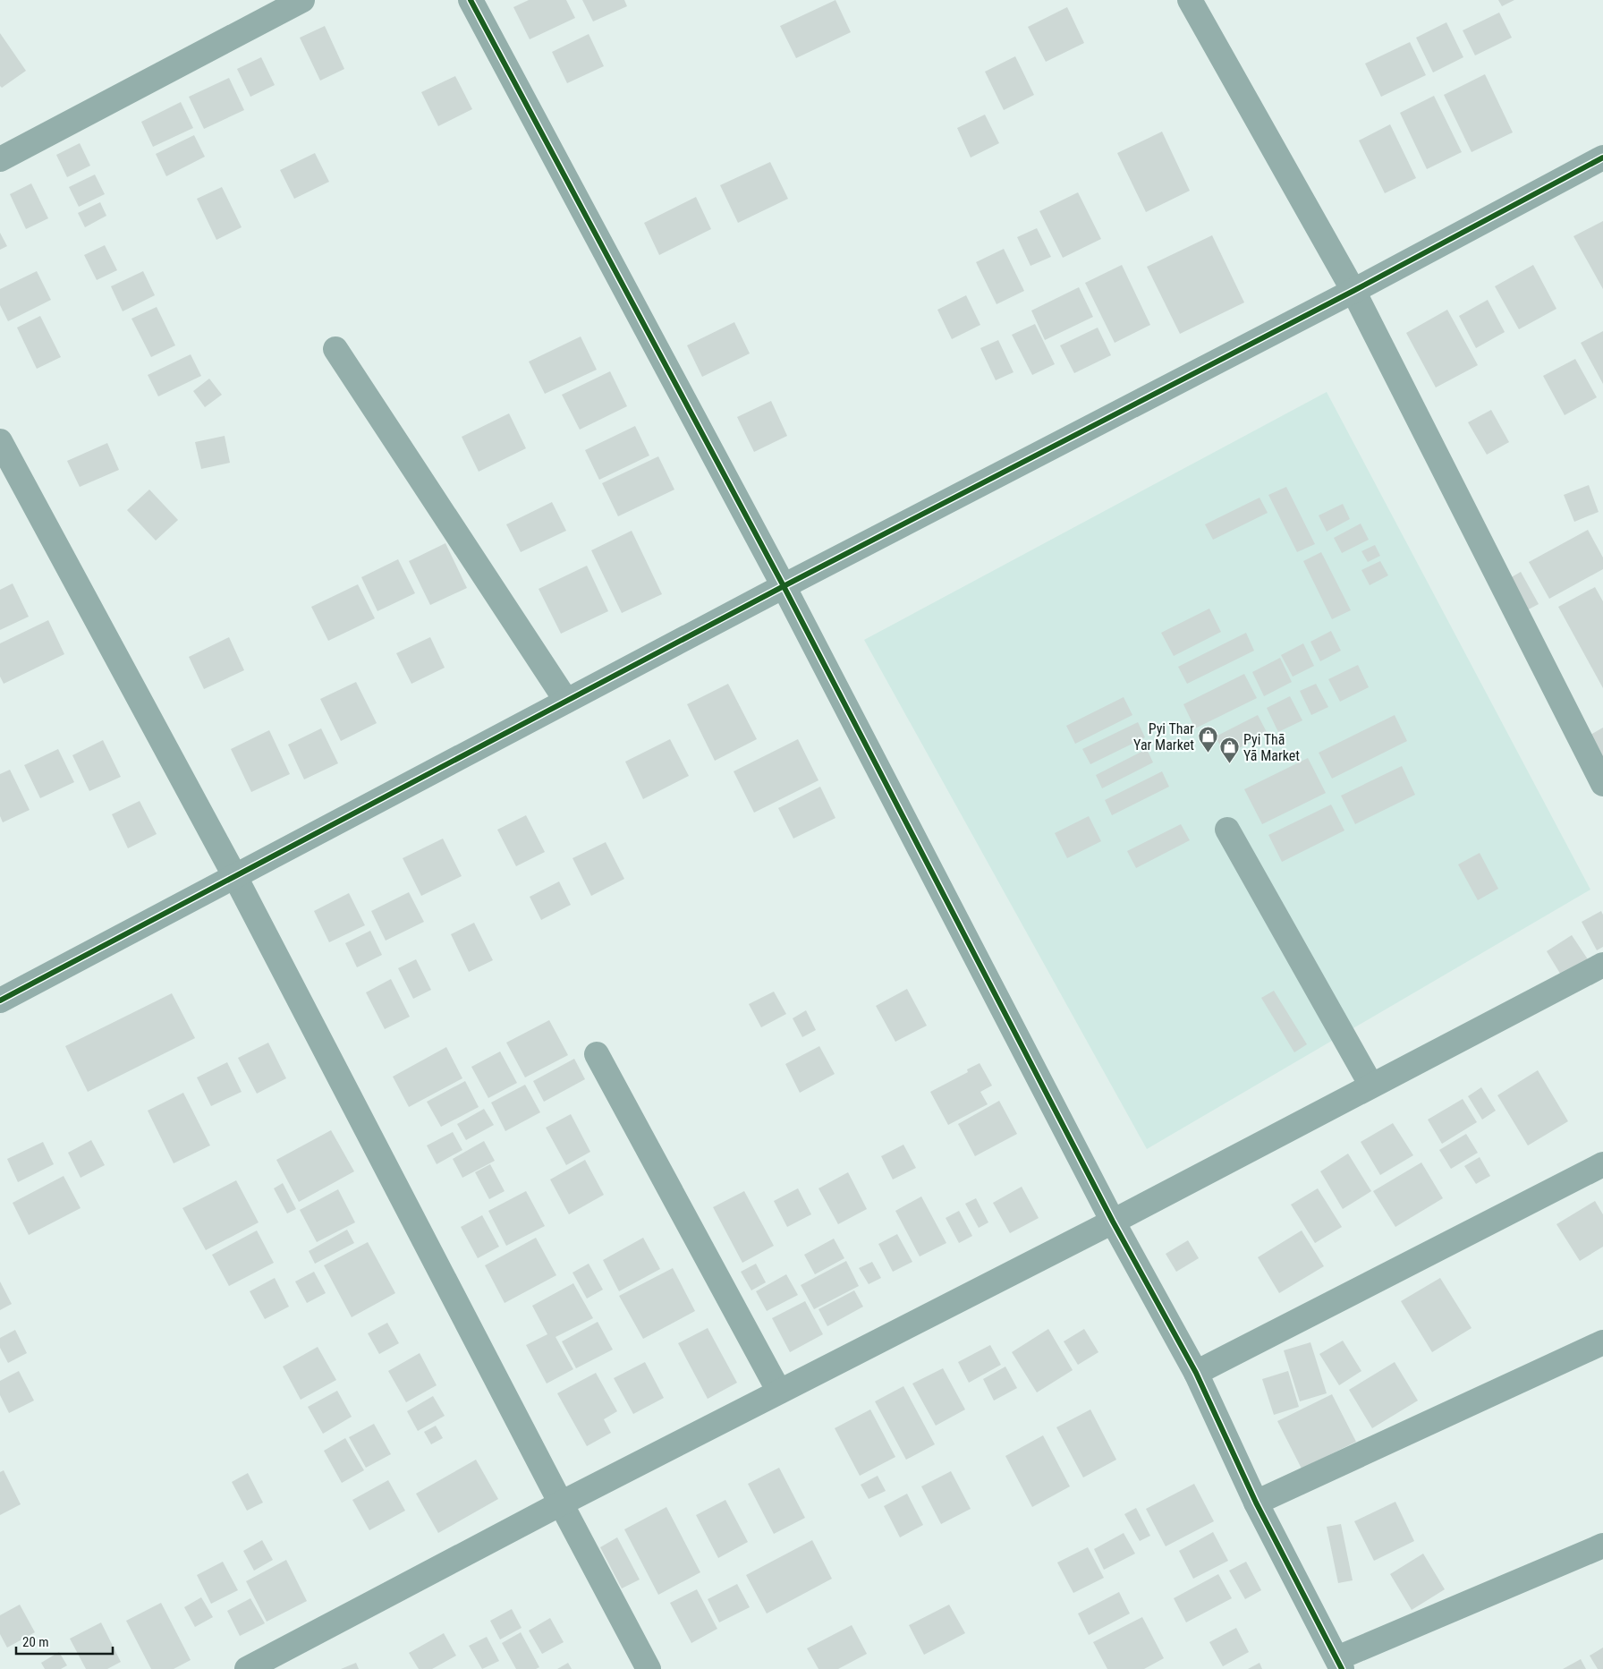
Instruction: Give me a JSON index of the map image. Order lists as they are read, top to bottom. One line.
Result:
{"places":{"shop":["Pyi Thar Yar Market","Pyi Thā Yā Market"]},"scale_bar":"20 m"}
